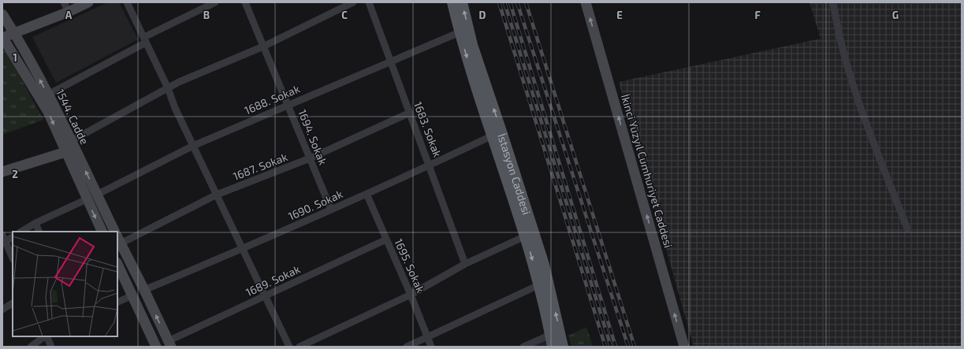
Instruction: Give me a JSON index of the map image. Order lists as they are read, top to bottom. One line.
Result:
{"streets":{"main road":["1544. Cadde","İkinci Yüzyıl Cumhuriyet Caddesi","İstasyon Caddesi"],"street":["1688. Sokak","1683. Sokak","1694. Sokak","1687. Sokak","1690. Sokak","1695. Sokak","1689. Sokak"]},"crossings":[["1688. Sokak","1544. Cadde"],["1688. Sokak","1683. Sokak"],["1688. Sokak","1694. Sokak"],["1688. Sokak","İstasyon Caddesi"],["1683. Sokak","1687. Sokak"],["1683. Sokak","1690. Sokak"],["1694. Sokak","1687. Sokak"],["1694. Sokak","1690. Sokak"],["İstasyon Caddesi","1690. Sokak"],["1690. Sokak","1695. Sokak"],["1695. Sokak","1689. Sokak"]],"one_way":["İkinci Yüzyıl Cumhuriyet Caddesi"],"grid":{"columns":["A","B","C","D","E","F","G"],"rows":["1","2"]}}
